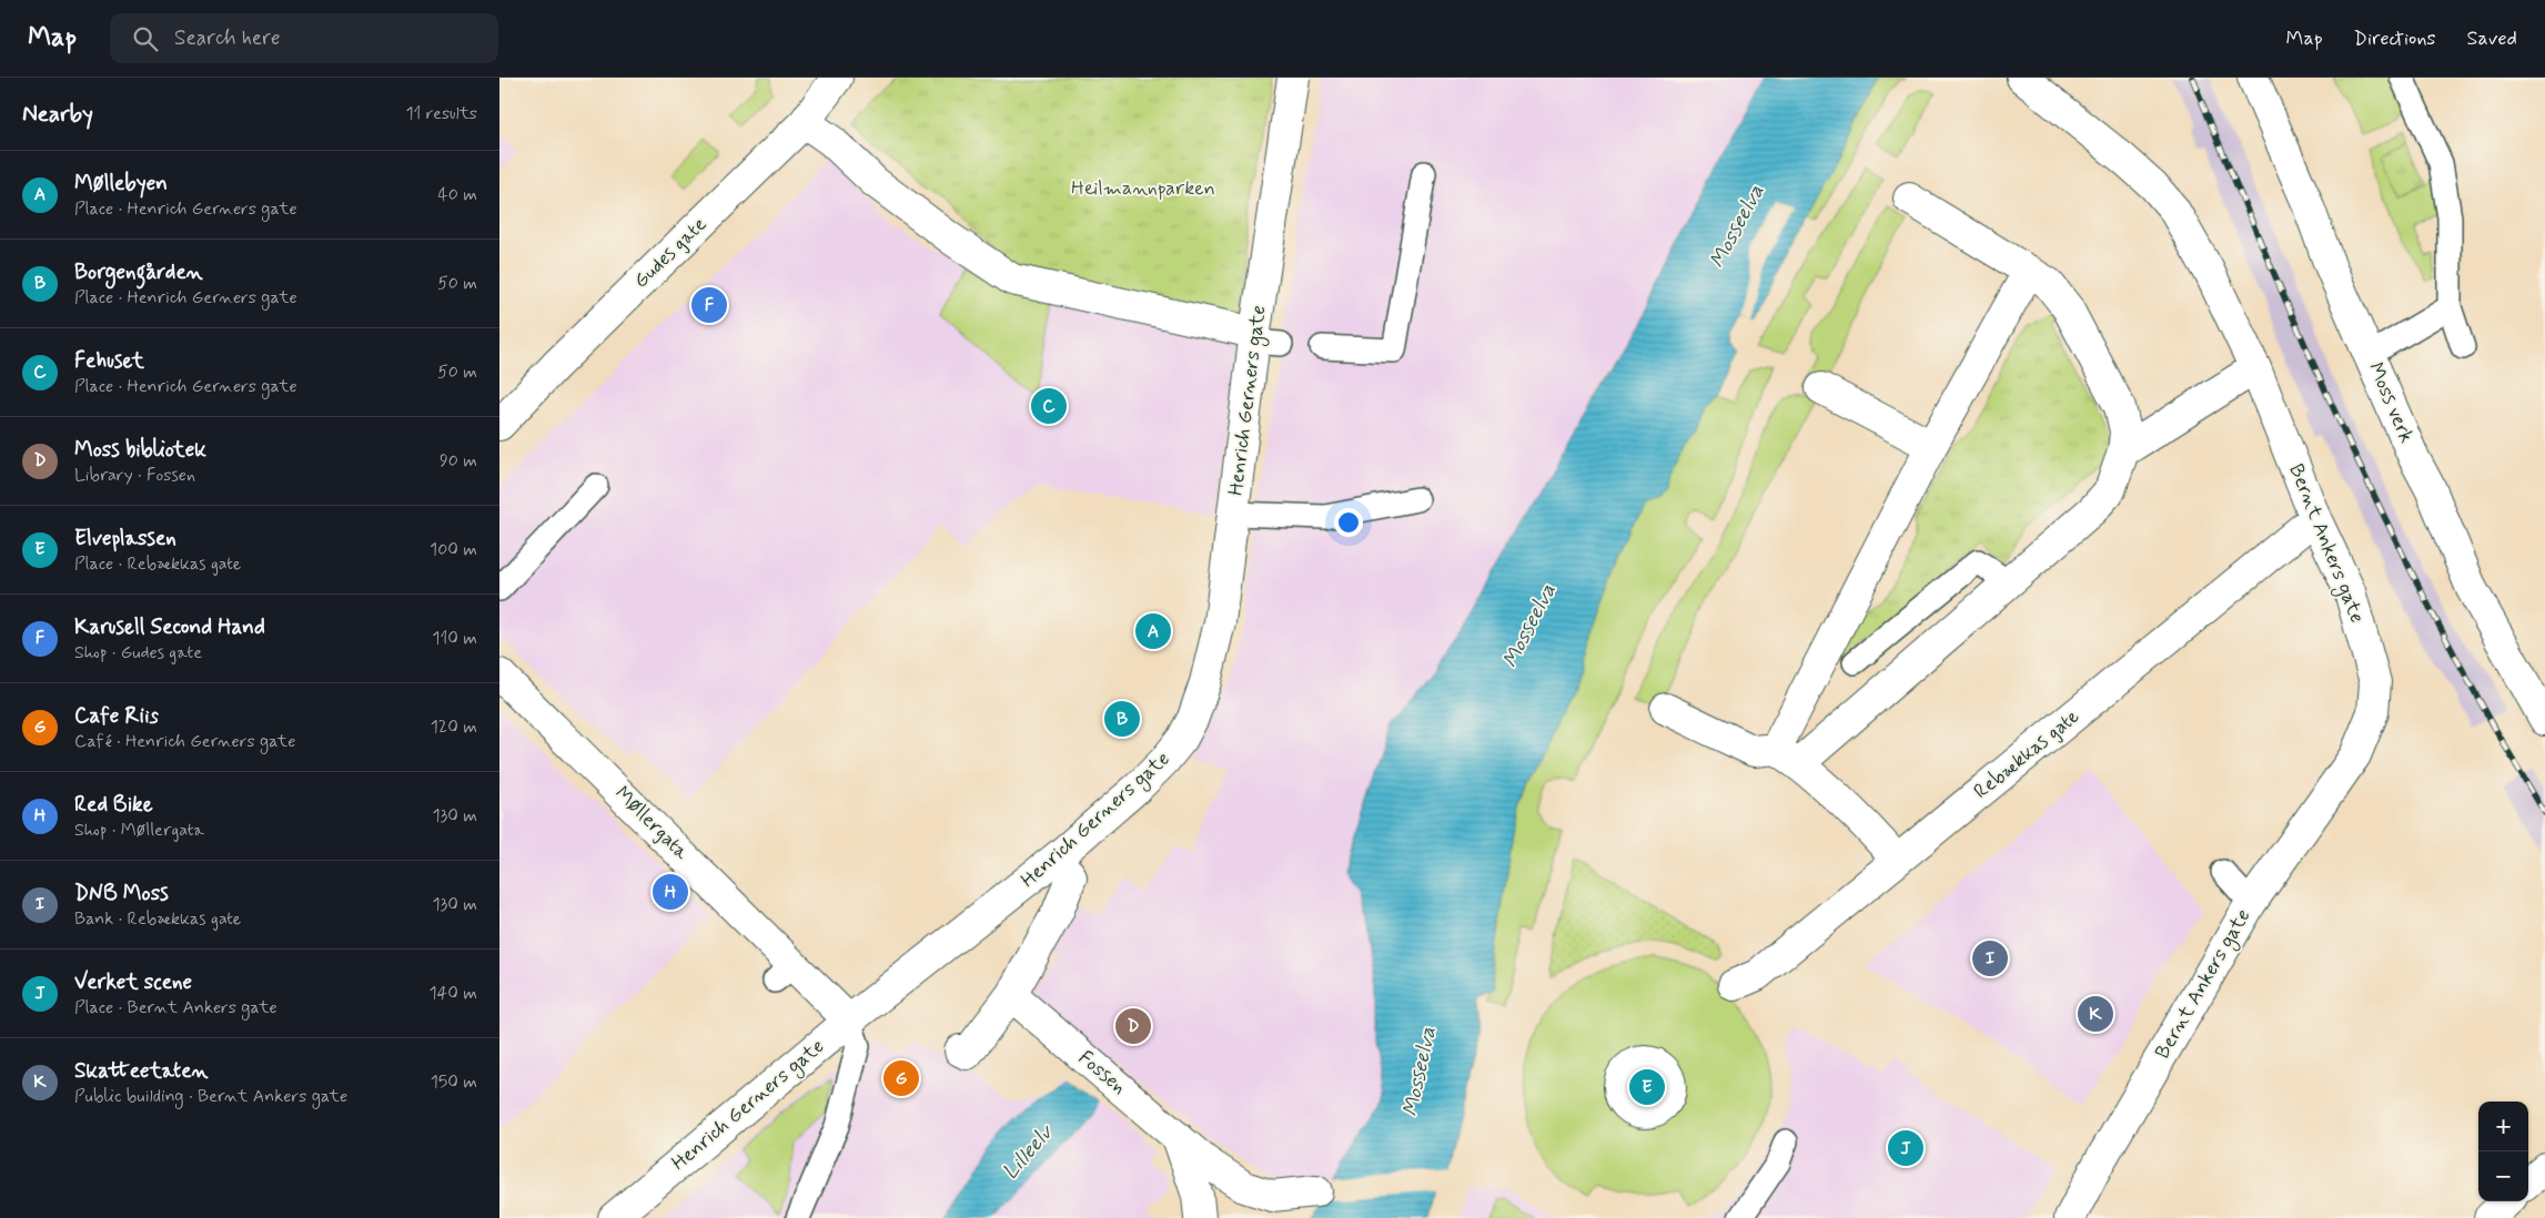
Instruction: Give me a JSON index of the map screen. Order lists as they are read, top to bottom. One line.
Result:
{"streets":{"street":["Gudes gate","Henrich Gerners gate","Moss verk","Bernt Ankers gate","Rebækkas gate","Møllergata","Fossen"]},"crossings":[["Henrich Gerners gate","Møllergata"],["Bernt Ankers gate","Rebækkas gate"]],"water":["Mosseelva","Lilleelv"],"parks":["Heilmannparken"],"page":{"header":"Map","search":"Search here","nav":["Map","Directions","Saved"],"heading":["Nearby","11 results"],"list":[{"mark":"A","name":"Møllebyen","note":"Place · Henrich Gerners gate","value":"40 m"},{"mark":"B","name":"Borgengården","note":"Place · Henrich Gerners gate","value":"50 m"},{"mark":"C","name":"Fehuset","note":"Place · Henrich Gerners gate","value":"50 m"},{"mark":"D","name":"Moss bibliotek","note":"Library · Fossen","value":"90 m"},{"mark":"E","name":"Elveplassen","note":"Place · Rebækkas gate","value":"100 m"},{"mark":"F","name":"Karusell Second Hand","note":"Shop · Gudes gate","value":"110 m"},{"mark":"G","name":"Cafe Riis","note":"Café · Henrich Gerners gate","value":"120 m"},{"mark":"H","name":"Red Bike","note":"Shop · Møllergata","value":"130 m"},{"mark":"I","name":"DNB Moss","note":"Bank · Rebækkas gate","value":"130 m"},{"mark":"J","name":"Verket scene","note":"Place · Bernt Ankers gate","value":"140 m"},{"mark":"K","name":"Skatteetaten","note":"Public building · Bernt Ankers gate","value":"150 m"}],"pins":["F","C","A","B","H","I","K","D","G","E","J"],"map_buttons":["+","−"]}}
